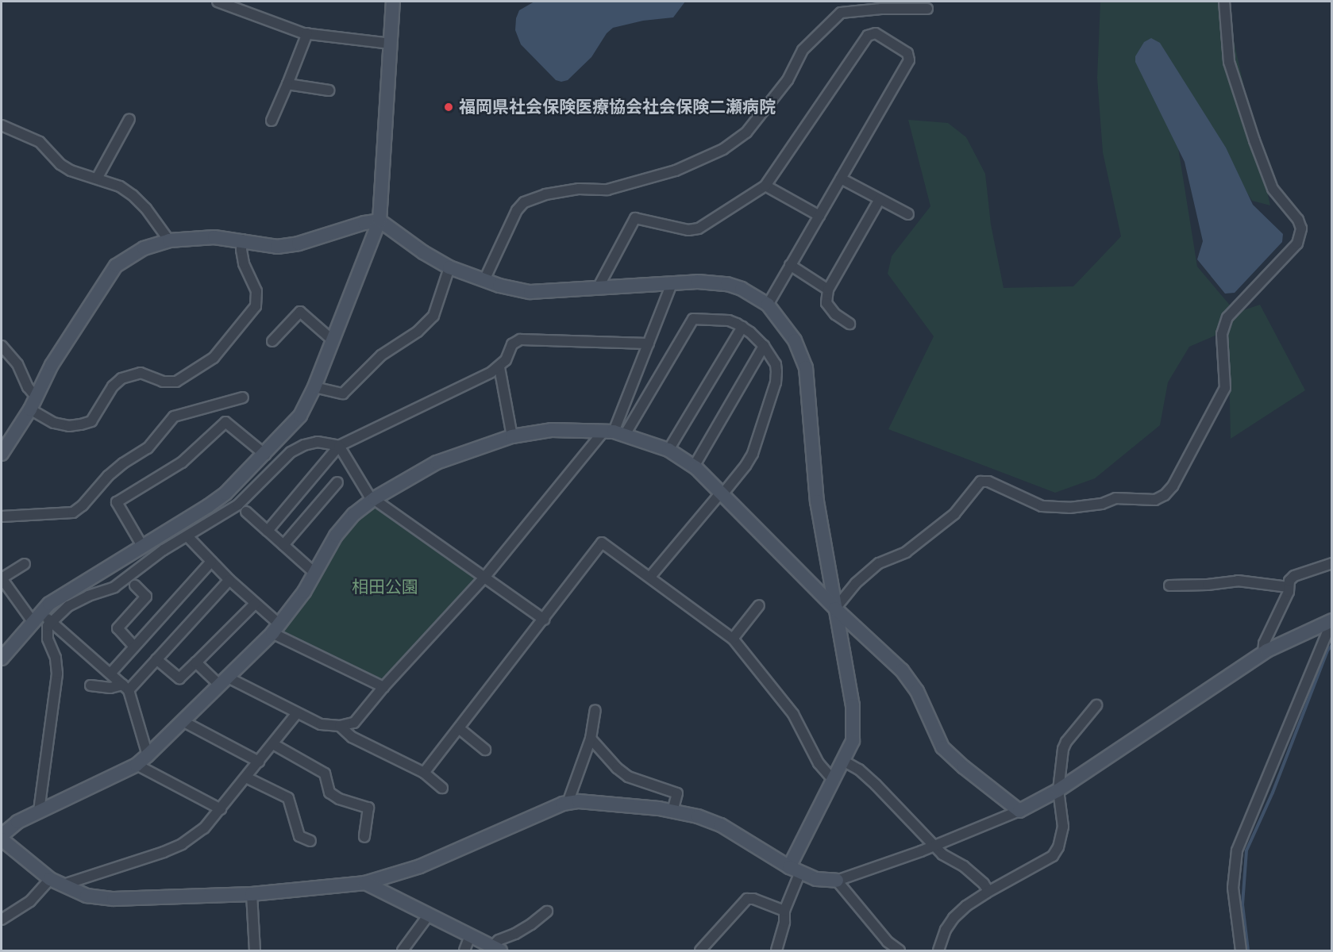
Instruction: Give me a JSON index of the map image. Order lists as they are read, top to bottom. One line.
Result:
{"parks":["相田公園"],"places":["福岡県社会保険医療協会社会保険二瀬病院"]}
